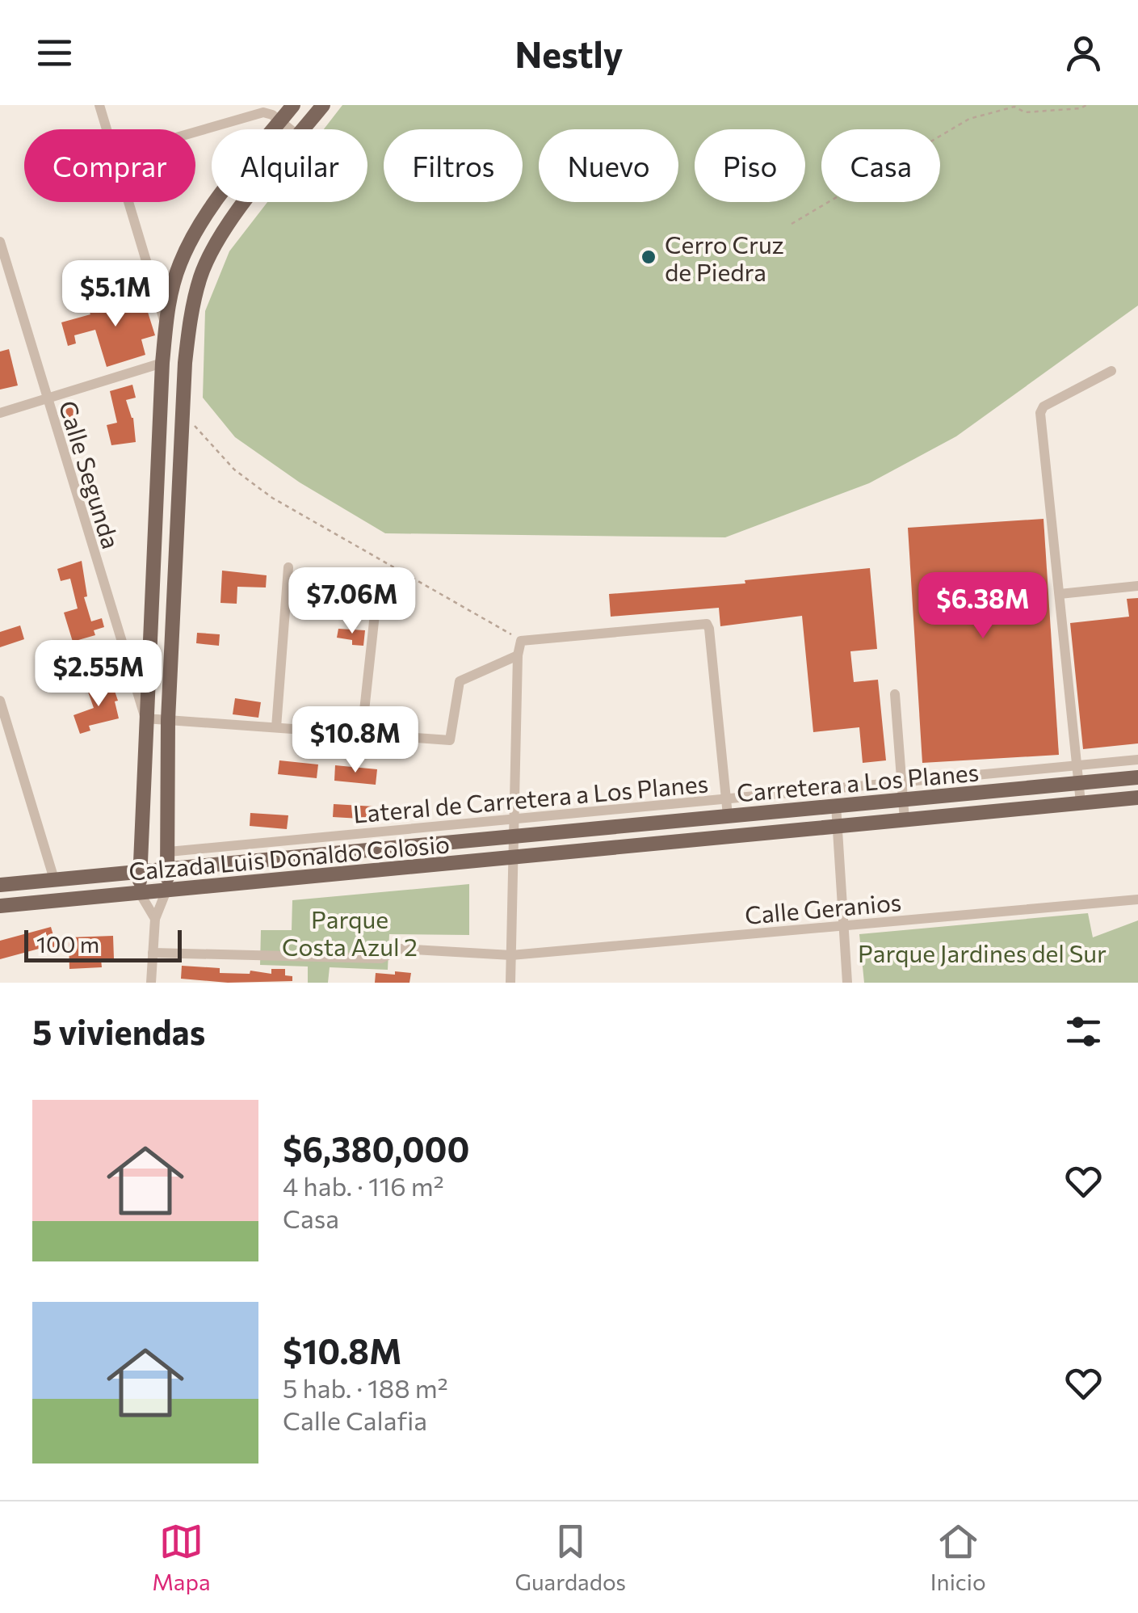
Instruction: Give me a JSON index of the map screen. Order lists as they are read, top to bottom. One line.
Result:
{"streets":{"main road":["Carretera a Los Planes","Calzada Luis Donaldo Colosio"],"street":["Calle Segunda","Lateral de Carretera a Los Planes","Calle Geranios"]},"crossings":[["Carretera a Los Planes","Calzada Luis Donaldo Colosio"]],"parks":["Parque Costa Azul 2","Parque Jardines del Sur"],"places":["Cerro Cruz de Piedra"],"scale_bar":"100 m","page":{"header":"Nestly","chip":["Comprar","Alquilar","Filtros","Nuevo","Piso","Casa"],"price":["$5.1M","$7.06M","$6.38M","$2.55M","$10.8M"],"scale":"100 m","heading":"5 viviendas","list":[{"name":"$6,380,000","note":"4 hab. · 116 m² · Casa"},{"name":"$10.8M","note":"5 hab. · 188 m² · Calle Calafia"}],"tabs":["Mapa","Guardados","Inicio"]}}
